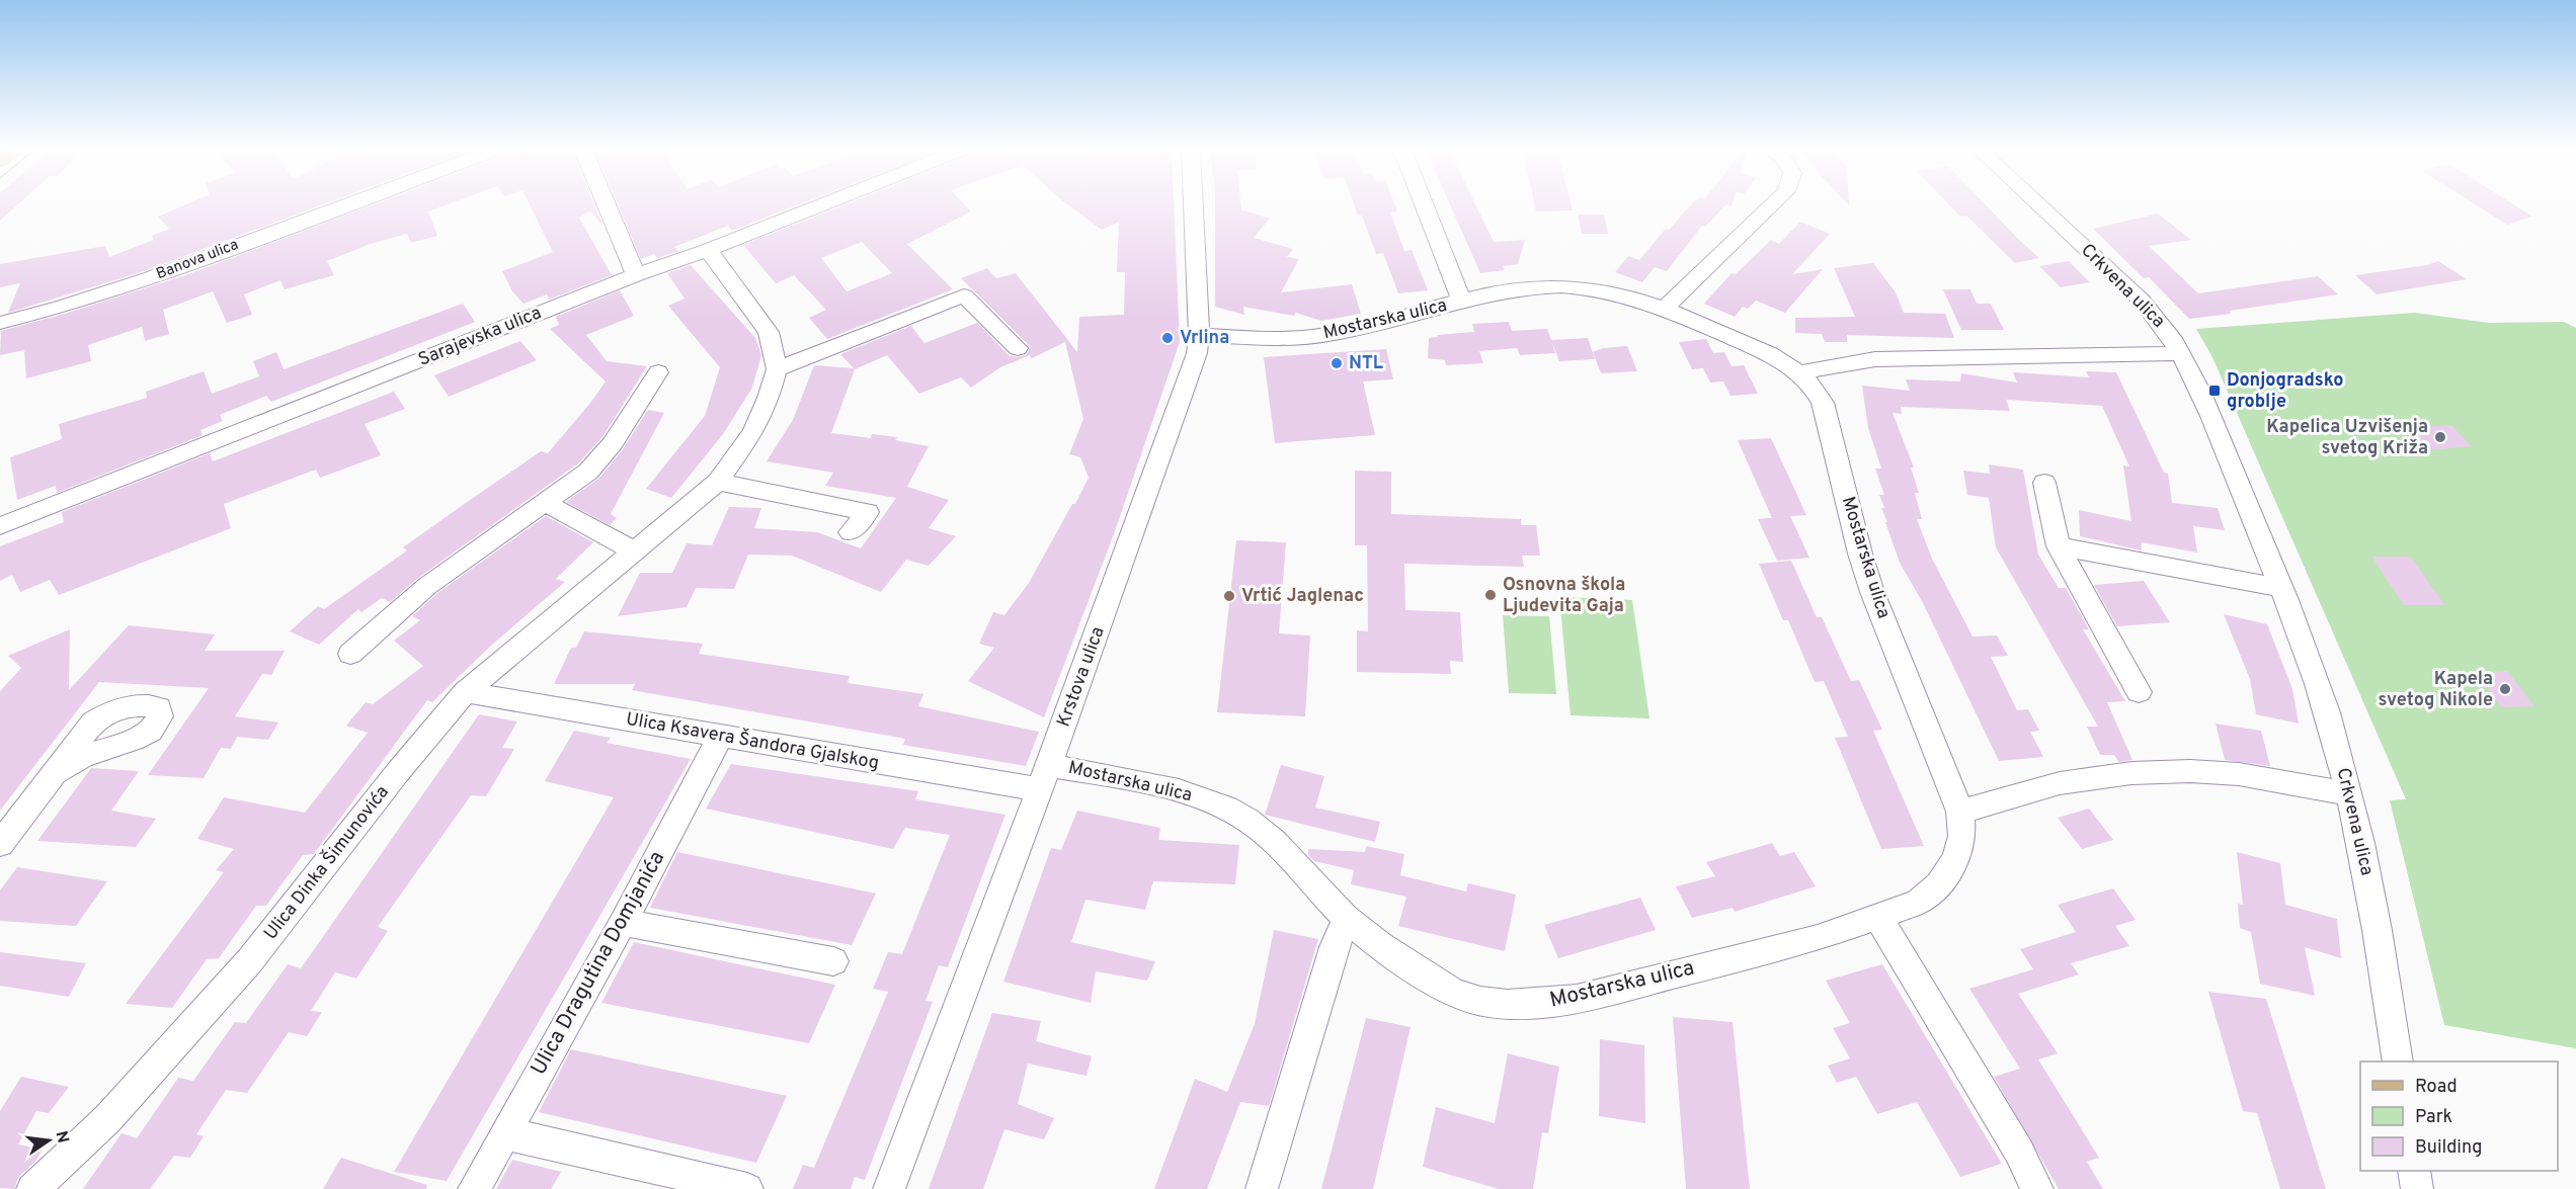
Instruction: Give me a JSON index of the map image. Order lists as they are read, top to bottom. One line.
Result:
{"streets":{"street":["Banova ulica","Crkvena ulica","Mostarska ulica","Sarajevska ulica","Krstova ulica","Ulica Ksavera Šandora Gjalskog","Ulica Dinka Šimunovića","Ulica Dragutina Domjanića"]},"crossings":[["Mostarska ulica","Krstova ulica"],["Sarajevska ulica","Ulica Dinka Šimunovića"],["Krstova ulica","Ulica Ksavera Šandora Gjalskog"],["Ulica Ksavera Šandora Gjalskog","Ulica Dinka Šimunovića"],["Ulica Ksavera Šandora Gjalskog","Ulica Dragutina Domjanića"]],"places":{"other":["Vrlina","NTL","Kapelica Uzvišenja svetog Križa","Osnovna škola Ljudevita Gaja","Vrtić Jaglenac","Kapela svetog Nikole"],"transit":["Donjogradsko groblje"]},"legend":["Road","Park","Building"],"north":"right"}
